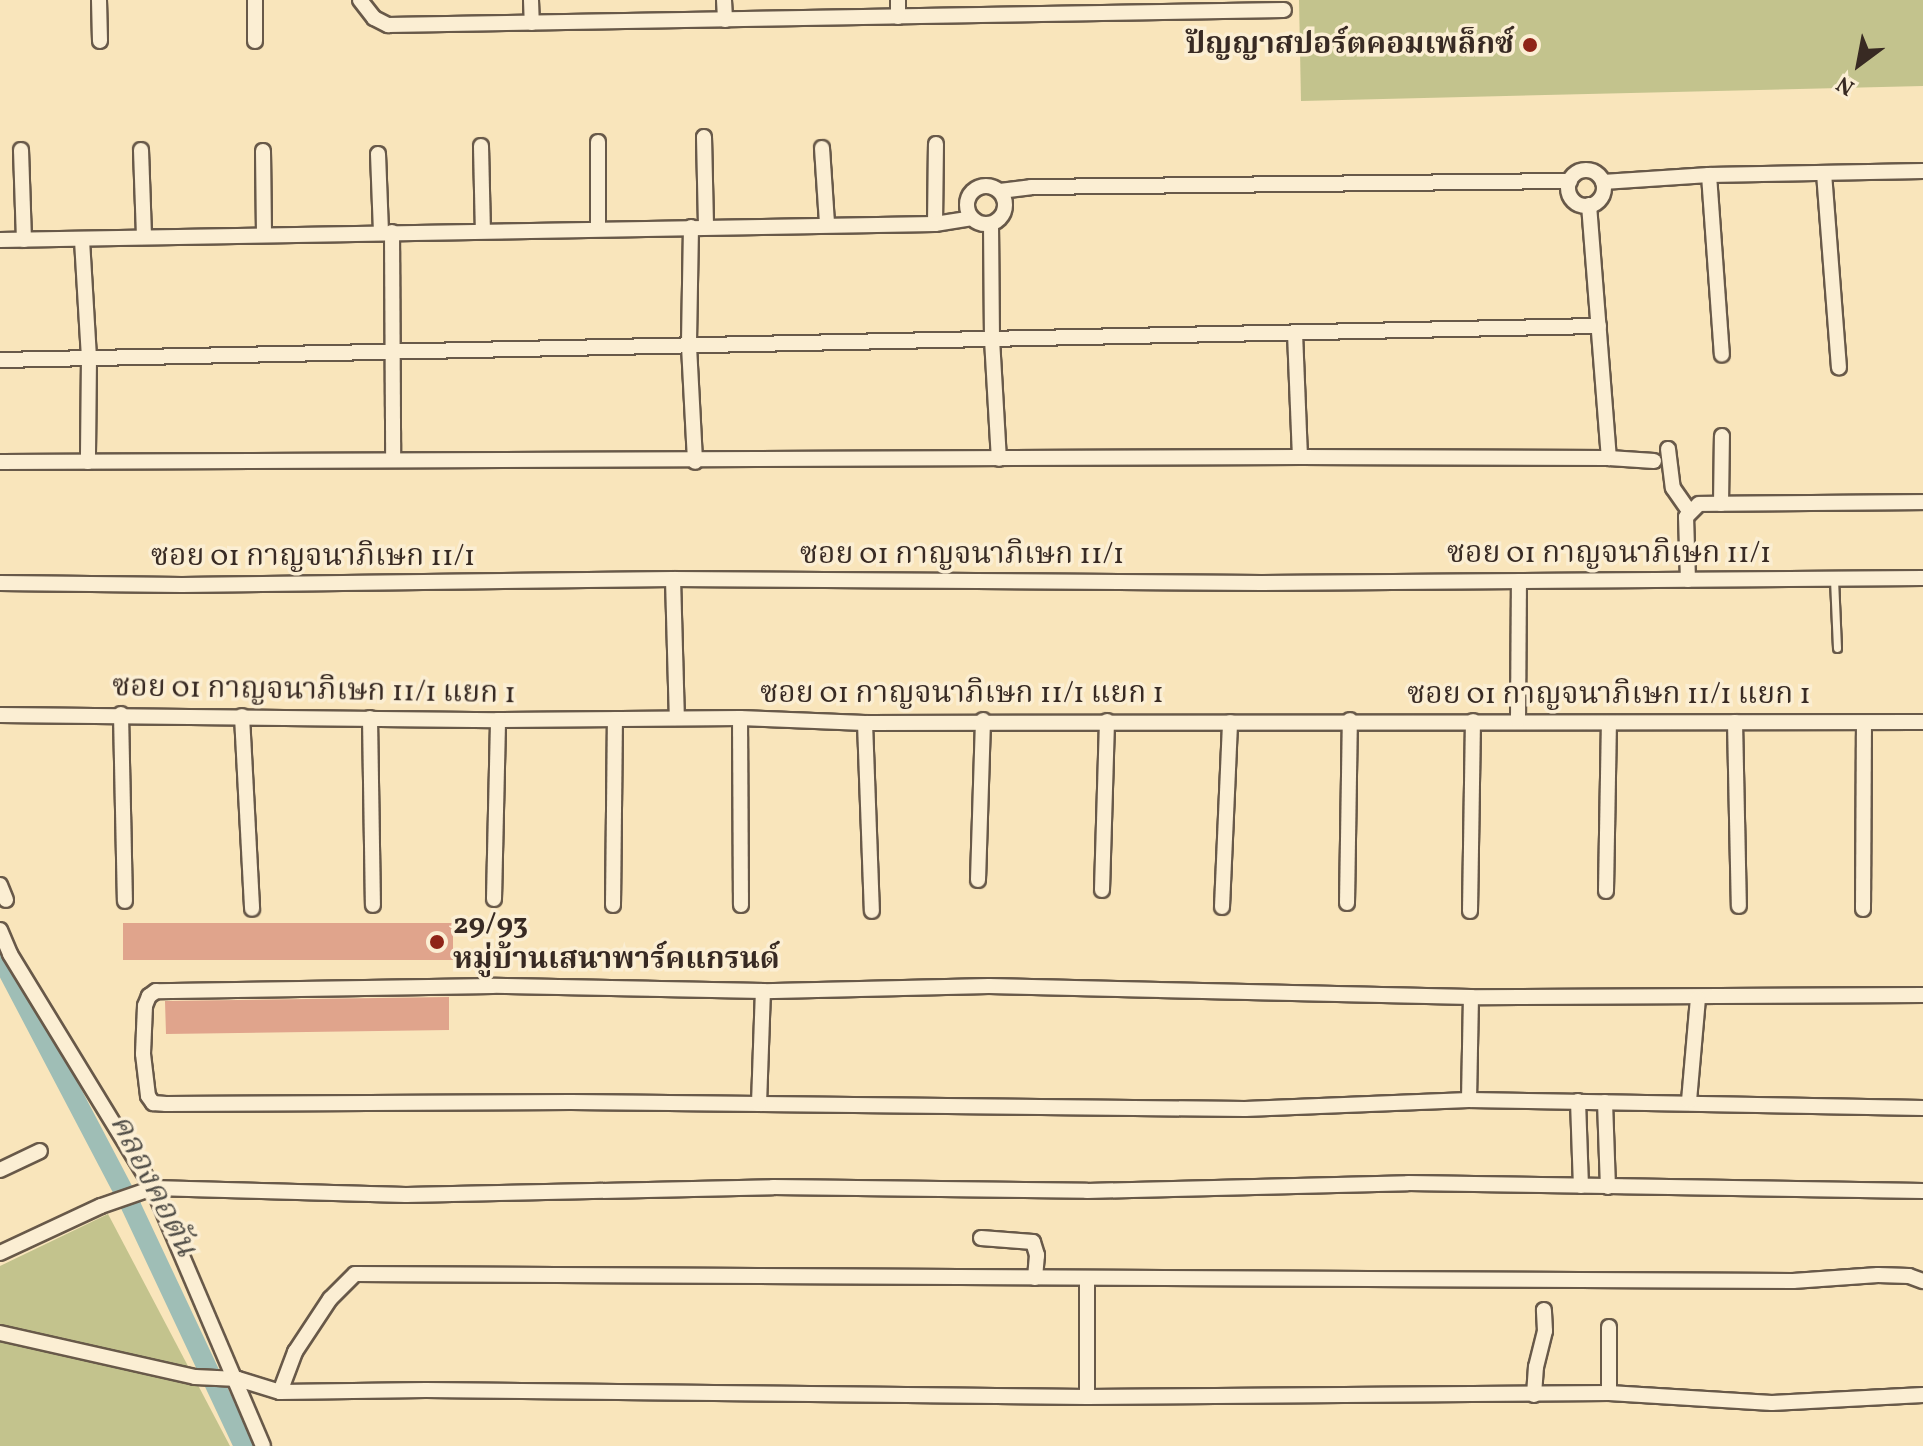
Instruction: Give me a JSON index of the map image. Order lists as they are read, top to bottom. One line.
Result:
{"streets":{"street":["ซอย 01 กาญจนาภิเษก 11/1","ซอย 01 กาญจนาภิเษก 11/1 แยก 1"]},"water":["คลองคอตัน"],"places":["ปัญญาสปอร์ตคอมเพล็กซ์","29/93 หมู่บ้านเสนาพาร์คแกรนด์"],"north":"bottom left"}
